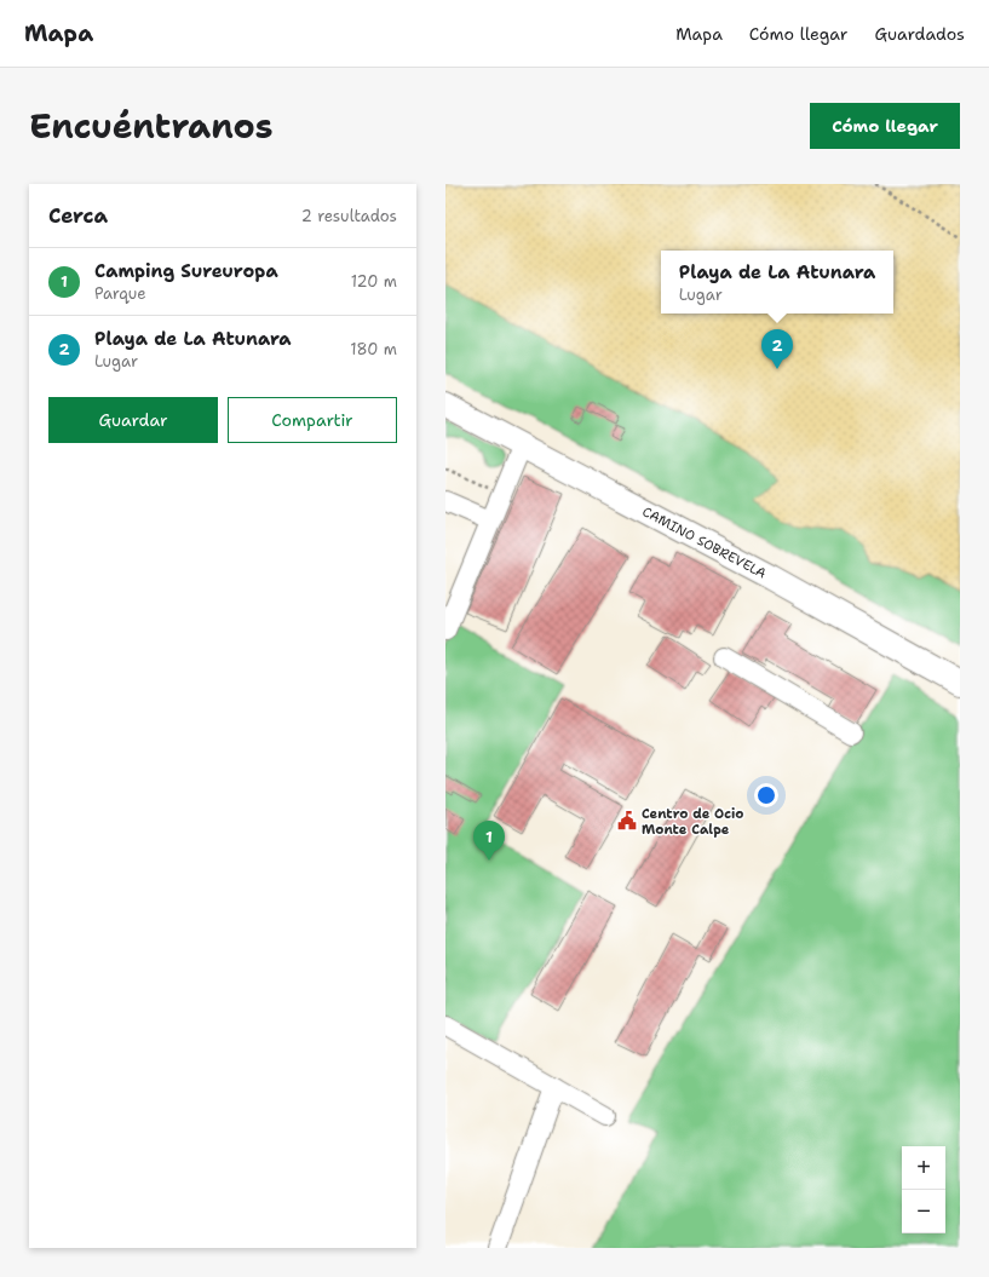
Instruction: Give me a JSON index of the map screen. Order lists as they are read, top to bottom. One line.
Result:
{"streets":{"main road":["CAMINO SOBREVELA"]},"places":{"public building":["Centro de Ocio Monte Calpe"]},"page":{"header":"Mapa","nav":["Mapa","Cómo llegar","Guardados"],"title":"Encuéntranos","buttons":["Cómo llegar",["Guardar","Compartir"]],"heading":["Cerca","2 resultados"],"list":[{"mark":"1","name":"Camping Sureuropa","note":"Parque","value":"120 m"},{"mark":"2","name":"Playa de La Atunara","note":"Lugar","value":"180 m"}],"popup":["Playa de La Atunara","Lugar"],"pins":["2","1"],"map_buttons":["+","−"]}}
